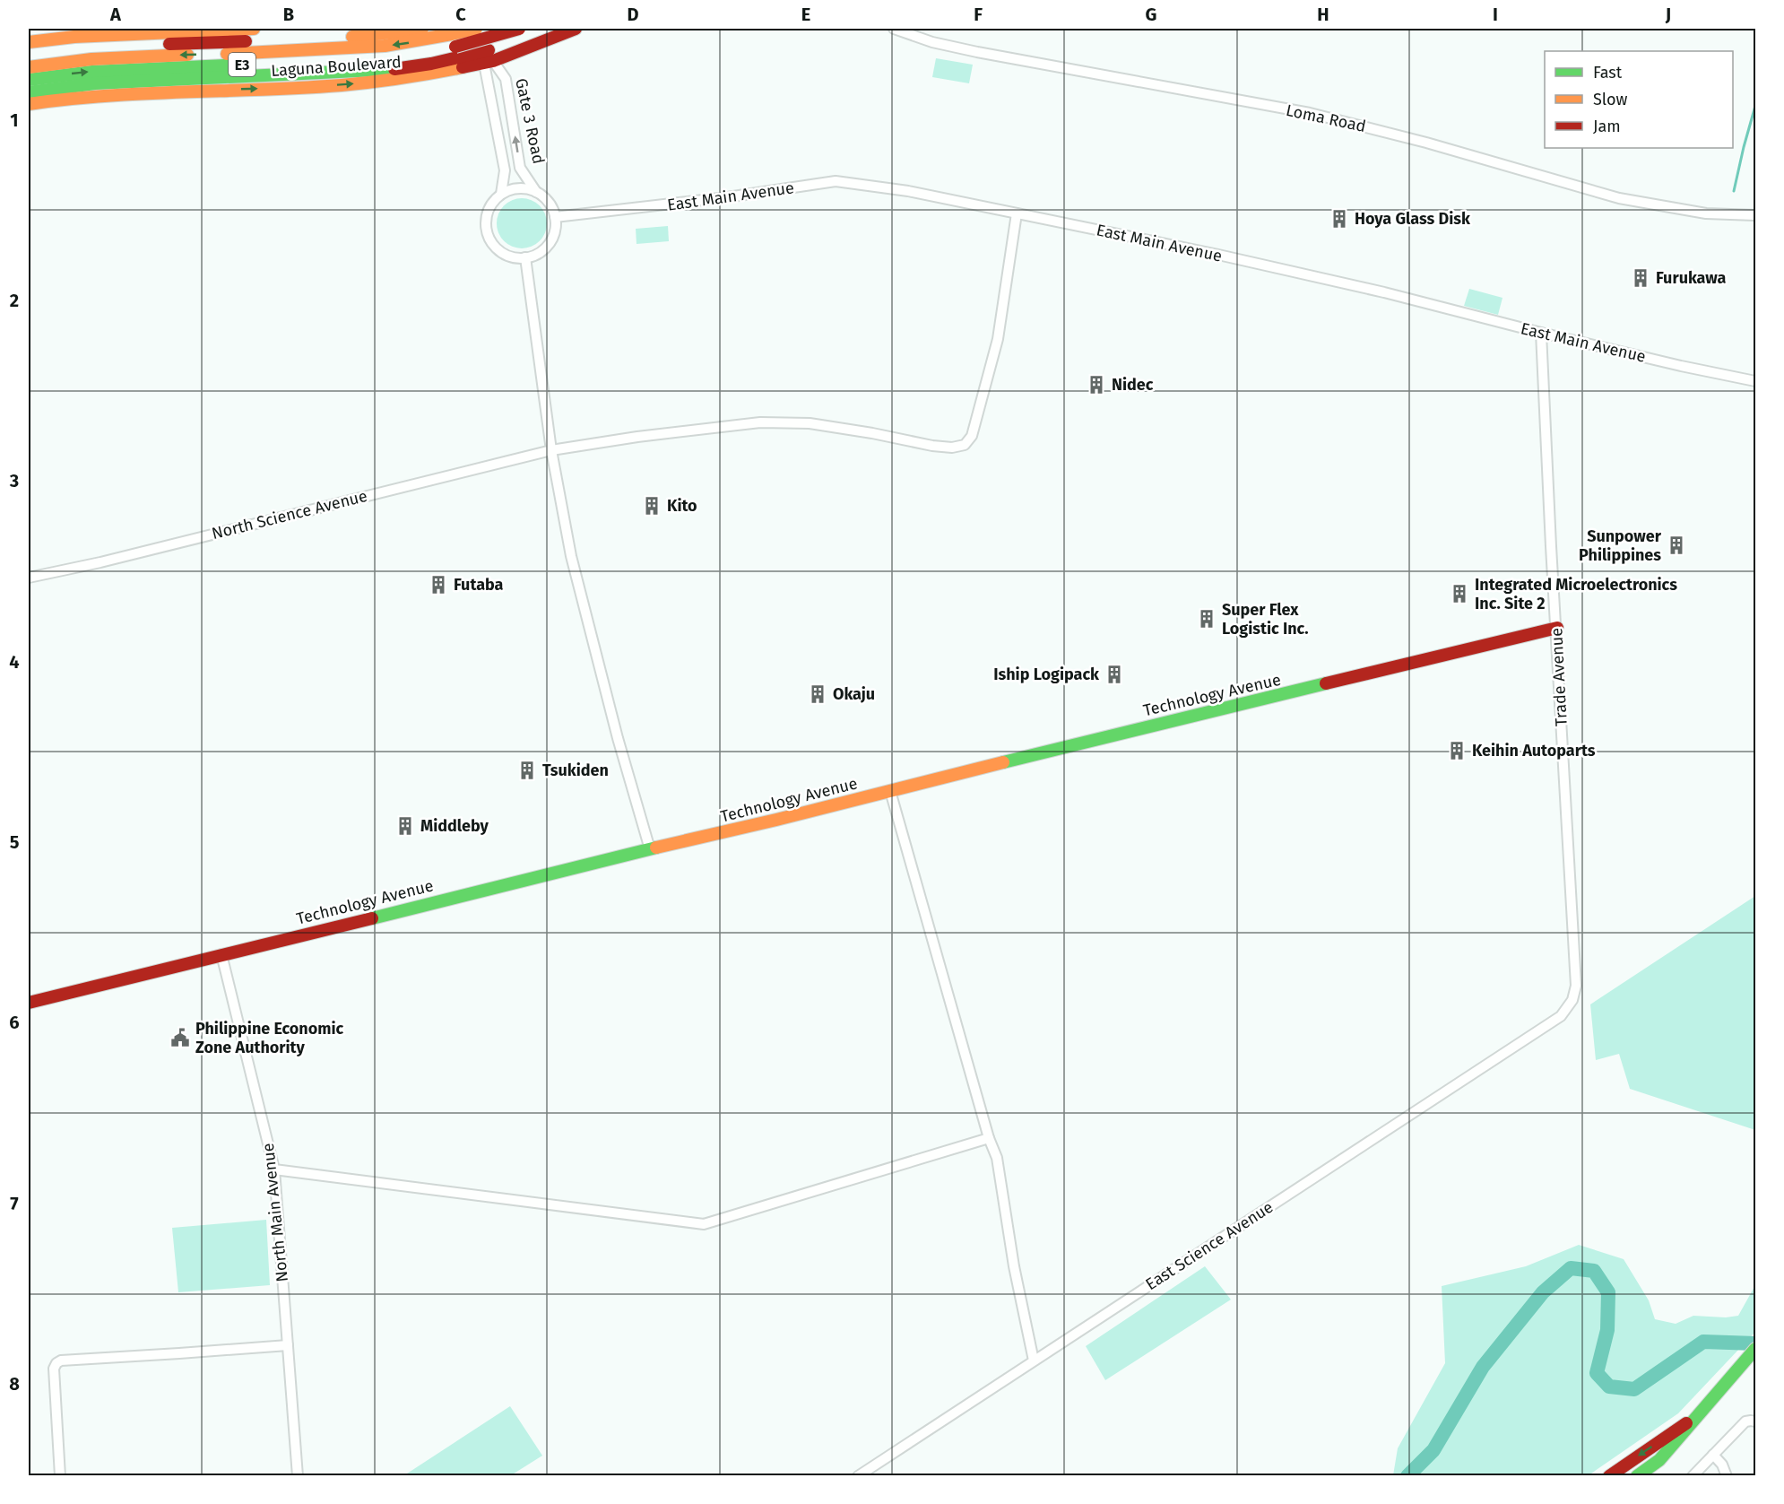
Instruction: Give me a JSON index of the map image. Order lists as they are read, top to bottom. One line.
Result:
{"streets":{"main road":["E3","Laguna Boulevard","Gate 3 Road","Technology Avenue"],"street":["Loma Road","East Main Avenue","North Science Avenue","Trade Avenue","North Main Avenue","East Science Avenue"]},"crossings":[["E3","Gate 3 Road"],["Laguna Boulevard","Gate 3 Road"],["Gate 3 Road","East Main Avenue"],["East Main Avenue","North Science Avenue"],["East Main Avenue","Trade Avenue"],["Trade Avenue","Technology Avenue"],["Trade Avenue","East Science Avenue"],["Technology Avenue","North Main Avenue"]],"one_way":["Gate 3 Road"],"places":{"building":["Hoya Glass Disk","Furukawa","Nidec","Kito","Sunpower Philippines","Futaba","Integrated Microelectronics Inc. Site 2","Super Flex Logistic Inc.","Iship Logipack","Okaju","Keihin Autoparts","Tsukiden","Middleby"],"public building":["Philippine Economic Zone Authority"]},"legend":["Fast","Slow","Jam"],"grid":{"columns":["A","B","C","D","E","F","G","H","I","J"],"rows":["1","2","3","4","5","6","7","8"]}}
